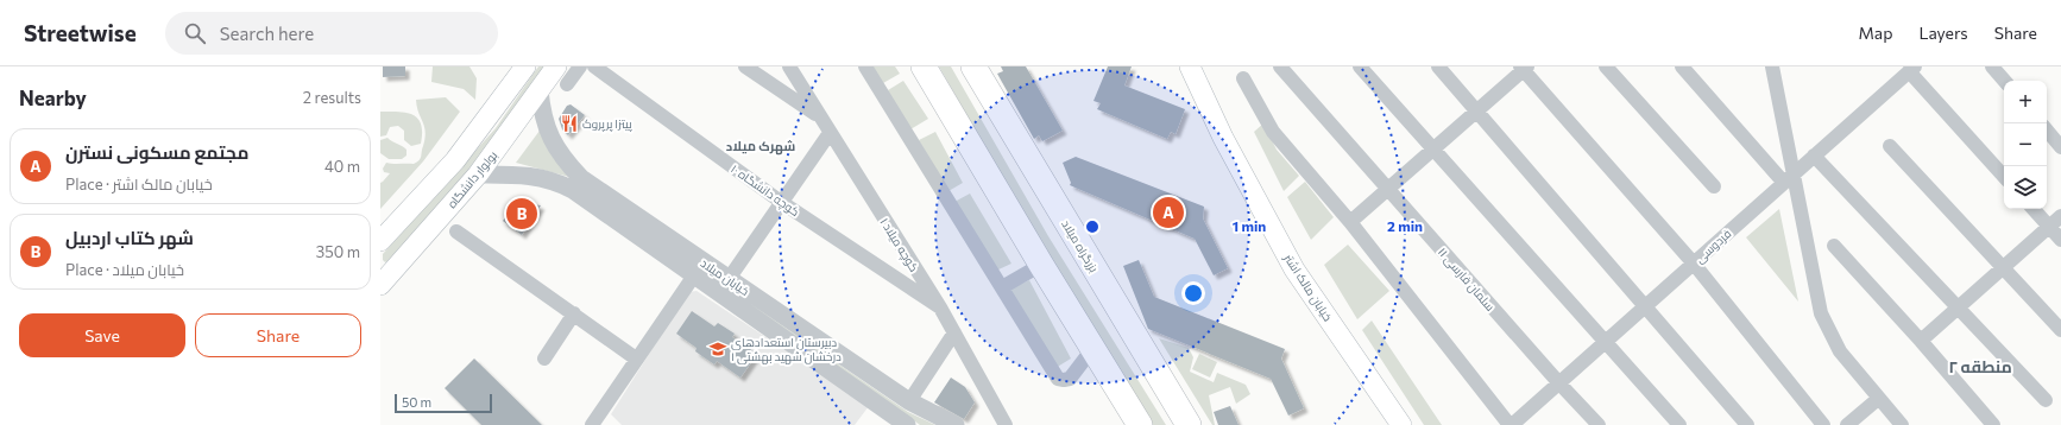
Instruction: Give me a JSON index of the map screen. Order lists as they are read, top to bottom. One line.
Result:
{"streets":{"highway":["بزرگراه میلاد"],"main road":["بولوار دانشگاه","خیابان مالک اشتر"],"street":["کوچه دانشگاه ۱۰","کوچه میلاد ۱","فردوسی","خیابان میلاد","سلمان فارسی ۱۱"]},"crossings":[["بولوار دانشگاه","خیابان میلاد"],["کوچه دانشگاه ۱۰","کوچه میلاد ۱"],["فردوسی","سلمان فارسی ۱۱"]],"districts":["شهرک میلاد","منطقه ۲"],"places":{"restaurant":["پیتزا پرپروک"],"school or university":["دبیرستان استعدادهای درخشان شهید بهشتی ۱"]},"scale_bar":"50 m","page":{"header":"Streetwise","search":"Search here","nav":["Map","Layers","Share"],"heading":["Nearby","2 results"],"map_buttons":["+","−"],"list":[{"mark":"A","name":"مجتمع مسکونی نسترن","note":"Place · خیابان مالک اشتر","value":"40 m"},{"mark":"B","name":"شهر کتاب اردبیل","note":"Place · خیابان میلاد","value":"350 m"}],"pins":["A","B"],"buttons":["Save","Share"],"scale":"50 m"},"rings":["1 min","2 min"]}
